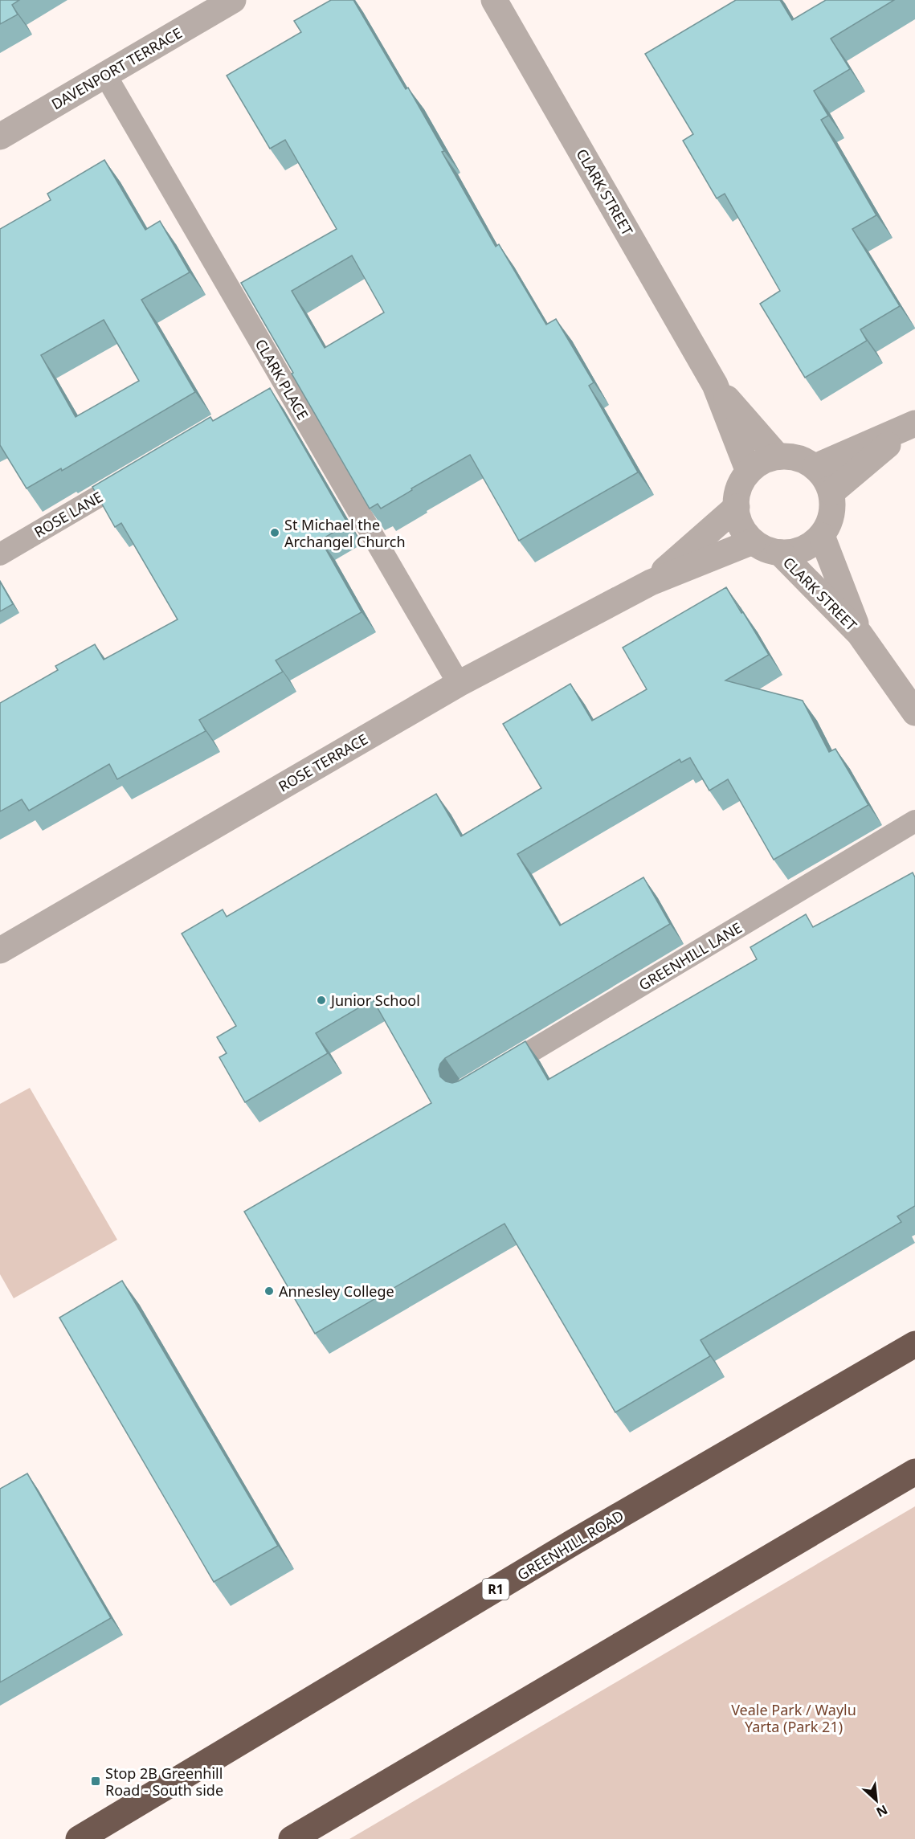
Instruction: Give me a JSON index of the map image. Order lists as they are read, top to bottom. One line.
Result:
{"streets":{"highway":["GREENHILL ROAD","R1"],"street":["DAVENPORT TERRACE","CLARK STREET","ROSE TERRACE"],"lane":["CLARK PLACE","ROSE LANE","GREENHILL LANE"]},"crossings":[["DAVENPORT TERRACE","CLARK PLACE"],["CLARK STREET","ROSE TERRACE"],["CLARK PLACE","ROSE TERRACE"]],"parks":["Veale Park / Waylu Yarta (Park 21)"],"places":{"other":["St Michael the Archangel Church","Junior School","Annesley College"],"transit":["Stop 2B Greenhill Road - South side"]},"north":"bottom right"}
